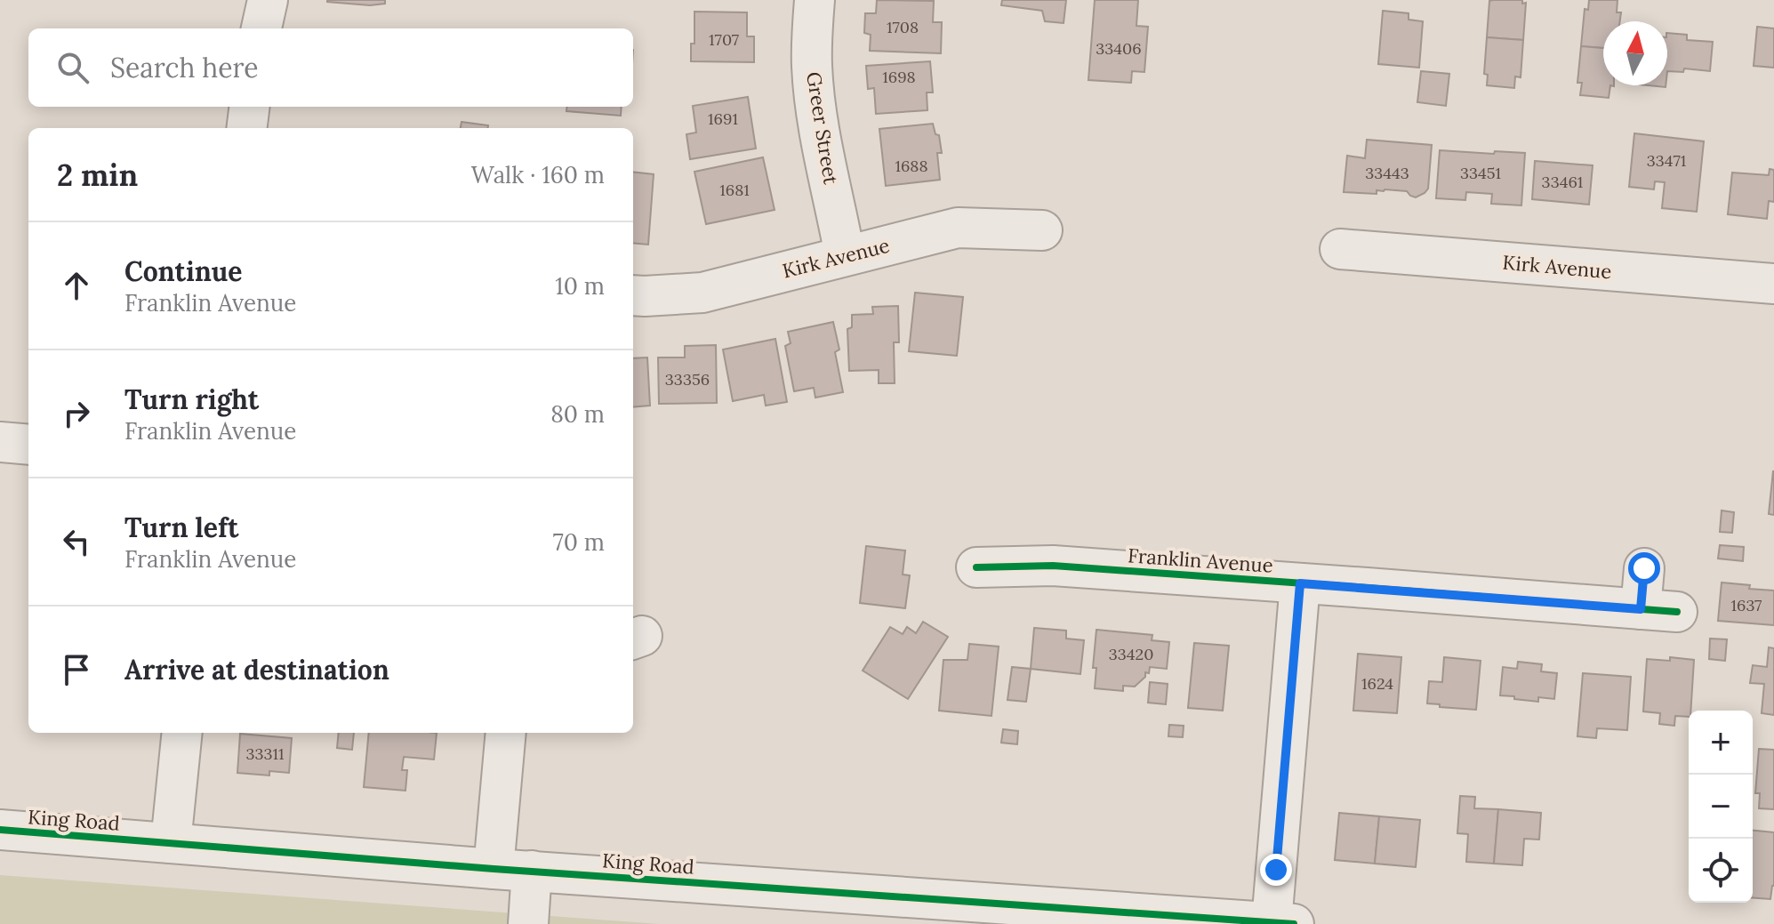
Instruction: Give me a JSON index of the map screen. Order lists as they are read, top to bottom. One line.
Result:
{"streets":{"street":["Greer Street","Kirk Avenue","Franklin Avenue","King Road"]},"crossings":[["Greer Street","Kirk Avenue"],["Franklin Avenue","King Road"]],"house_numbers":["1708","1707","33406","1698","1691","33471","1688","33443","33451","33461","1681","33356","1637","33420","1624","33311"],"north":"top","page":{"search":"Search here","heading":["2 min","Walk · 160 m"],"list":[["Continue","Franklin Avenue","10 m"],["Turn right","Franklin Avenue","80 m"],["Turn left","Franklin Avenue","70 m"],"Arrive at destination"],"map_buttons":["+","−"]}}
